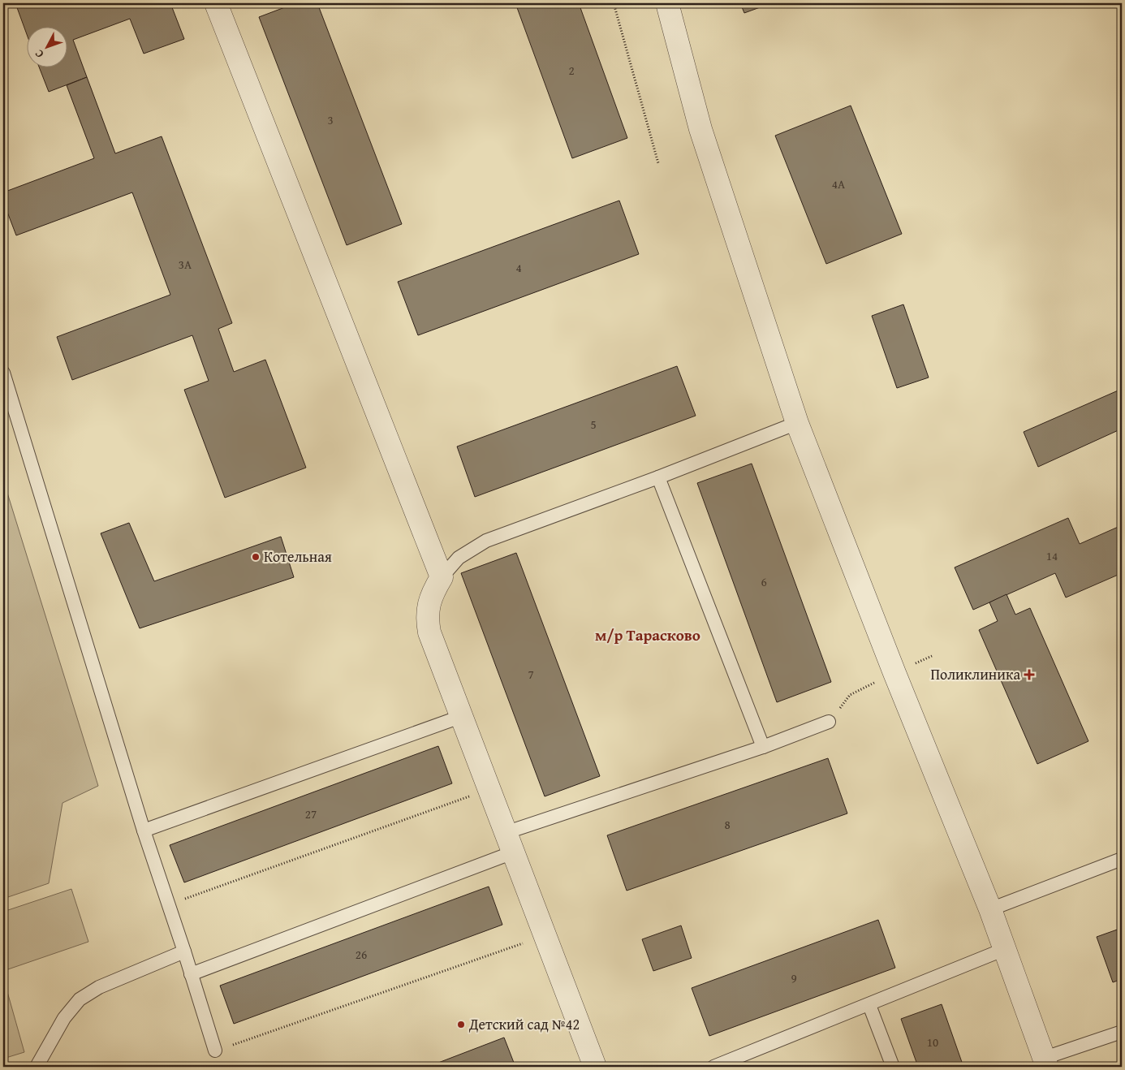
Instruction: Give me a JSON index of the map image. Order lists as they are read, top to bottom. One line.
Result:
{"districts":["м/р Тарасково"],"places":{"other":["Котельная","Детский сад №42"],"health":["Поликлиника"]},"house_numbers":["2","3","4А","3А","4","5","14","6","7","27","8","26","9","10"],"north":"bottom left"}
